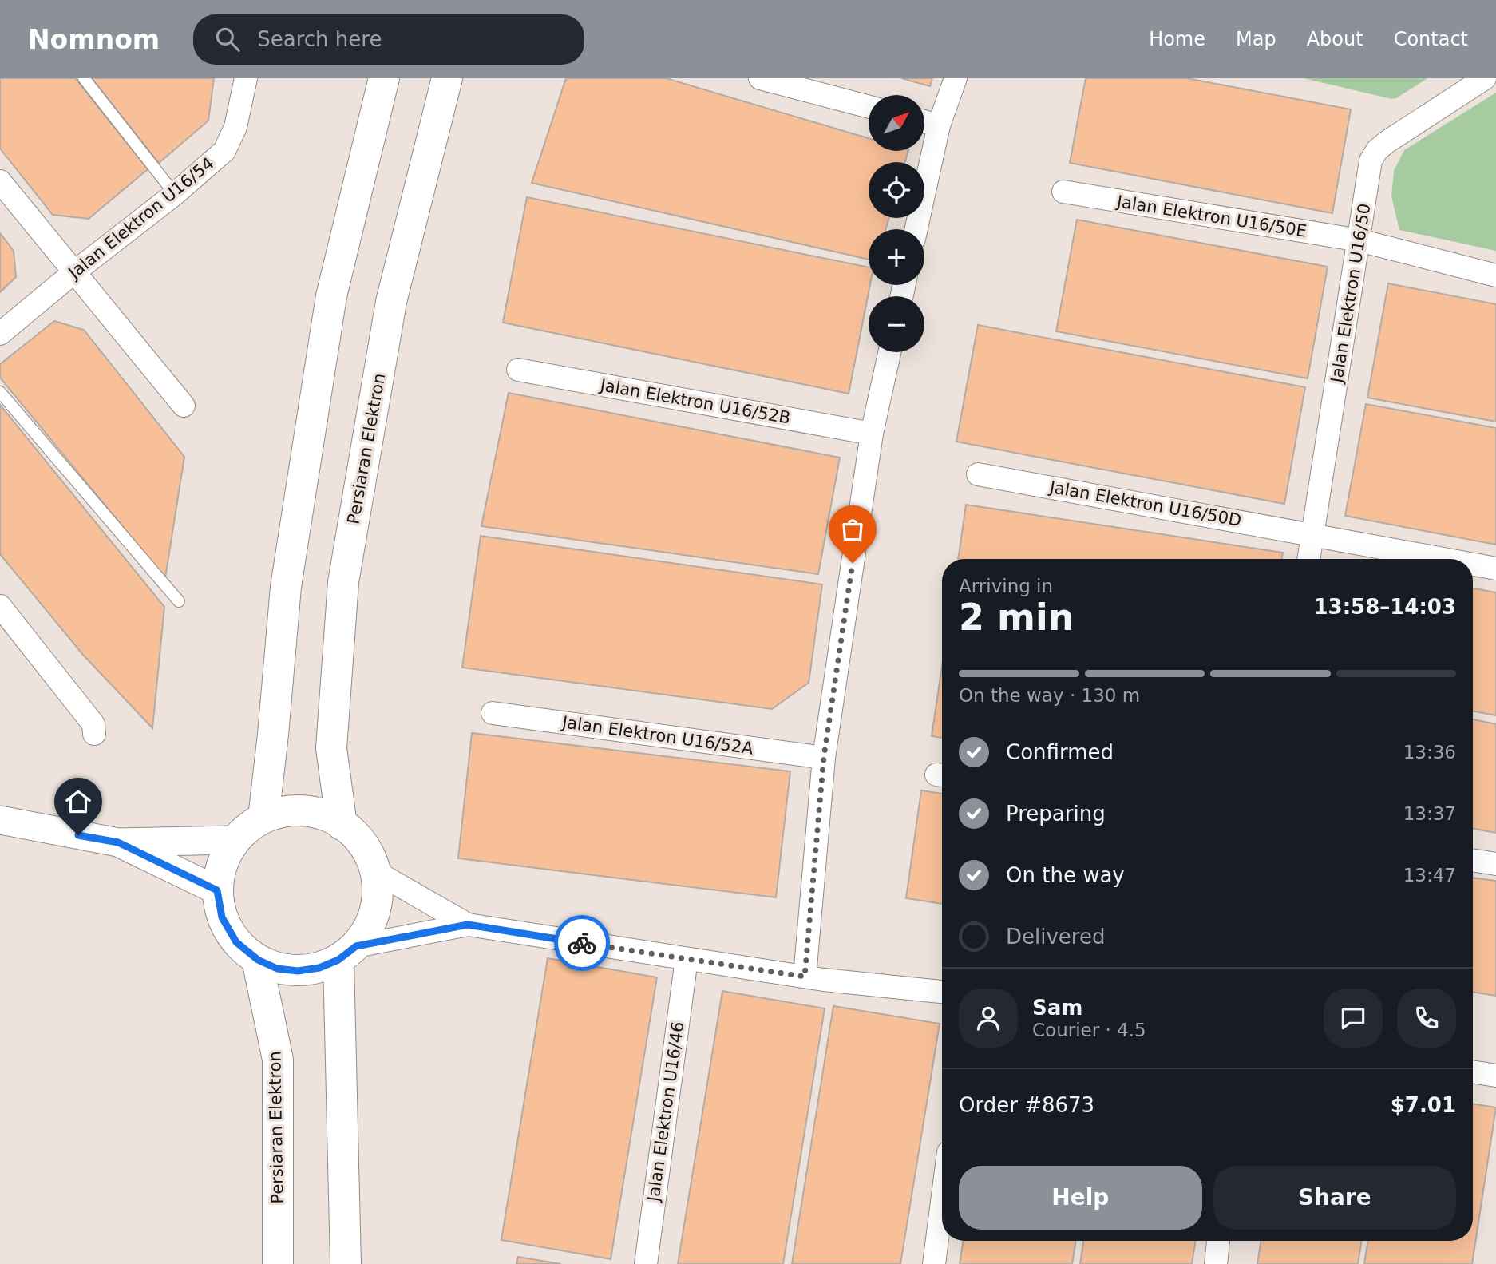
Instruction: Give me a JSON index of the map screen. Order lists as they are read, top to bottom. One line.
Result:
{"streets":{"main road":["Persiaran Elektron"],"street":["Jalan Elektron U16/50E","Jalan Elektron U16/54","Jalan Elektron U16/50","Jalan Elektron U16/52B","Jalan Elektron U16/50D","Jalan Elektron U16/52A","Jalan Elektron U16/46"]},"crossings":[["Jalan Elektron U16/50E","Jalan Elektron U16/50"],["Jalan Elektron U16/50","Jalan Elektron U16/50D"]],"north":"top right","page":{"header":"Nomnom","search":"Search here","nav":["Home","Map","About","Contact"],"map_buttons":["+","−"],"heading":["2 min","Arriving in","13:58–14:03"],"panel":["Sam","Courier · 4.5","Order #8673","$7.01"],"bar":"On the way · 130 m","list":[["Confirmed","13:36"],["Preparing","13:37"],["On the way","13:47"],"Delivered"],"buttons":["Help","Share"]}}
